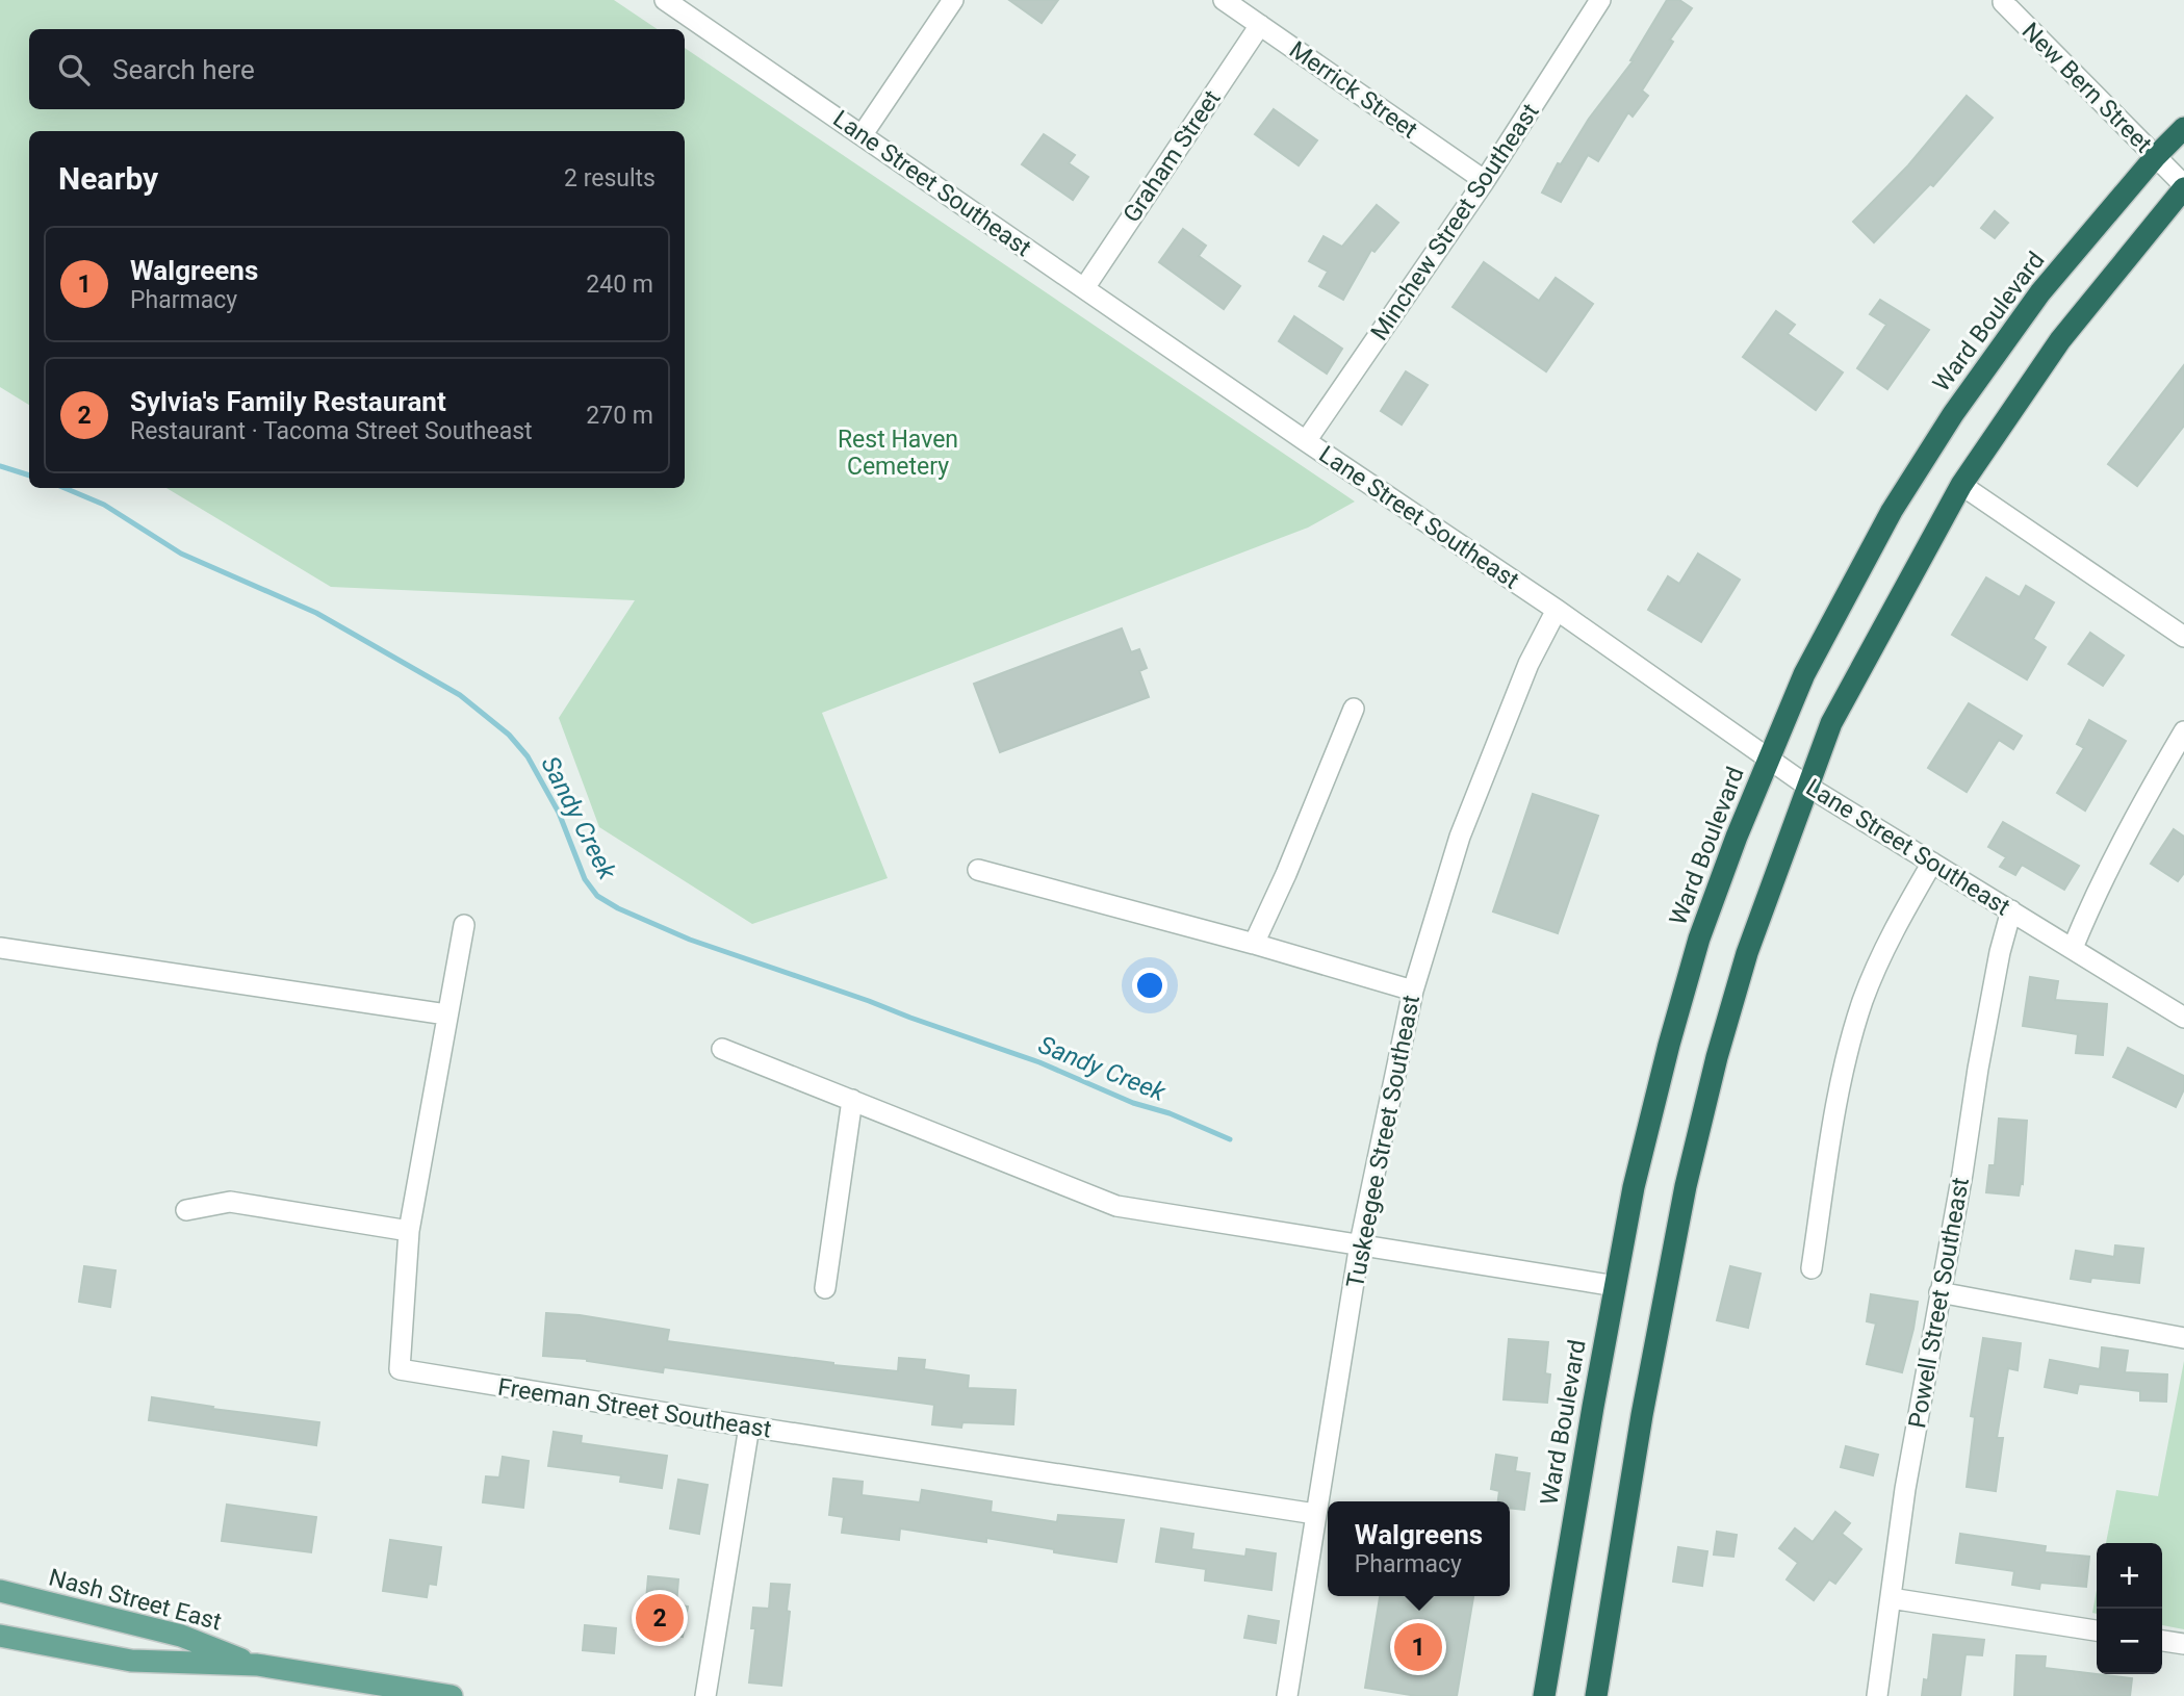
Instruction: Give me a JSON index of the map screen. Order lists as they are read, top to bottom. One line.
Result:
{"streets":{"highway":["Ward Boulevard"],"main road":["Nash Street East"],"street":["New Bern Street","Merrick Street","Graham Street","Lane Street Southeast","Minchew Street Southeast","Tuskeegee Street Southeast","Powell Street Southeast","Freeman Street Southeast"]},"crossings":[["New Bern Street","Ward Boulevard"],["Merrick Street","Graham Street"],["Merrick Street","Minchew Street Southeast"],["Graham Street","Lane Street Southeast"],["Lane Street Southeast","Minchew Street Southeast"],["Lane Street Southeast","Ward Boulevard"],["Lane Street Southeast","Tuskeegee Street Southeast"],["Lane Street Southeast","Powell Street Southeast"],["Tuskeegee Street Southeast","Freeman Street Southeast"]],"water":["Sandy Creek"],"parks":["Rest Haven Cemetery"],"page":{"search":"Search here","heading":["Nearby","2 results"],"list":[{"mark":"1","name":"Walgreens","note":"Pharmacy","value":"240 m"},{"mark":"2","name":"Sylvia's Family Restaurant","note":"Restaurant · Tacoma Street Southeast","value":"270 m"}],"popup":["Walgreens","Pharmacy"],"map_buttons":["+","−"],"pins":["2","1"]}}
